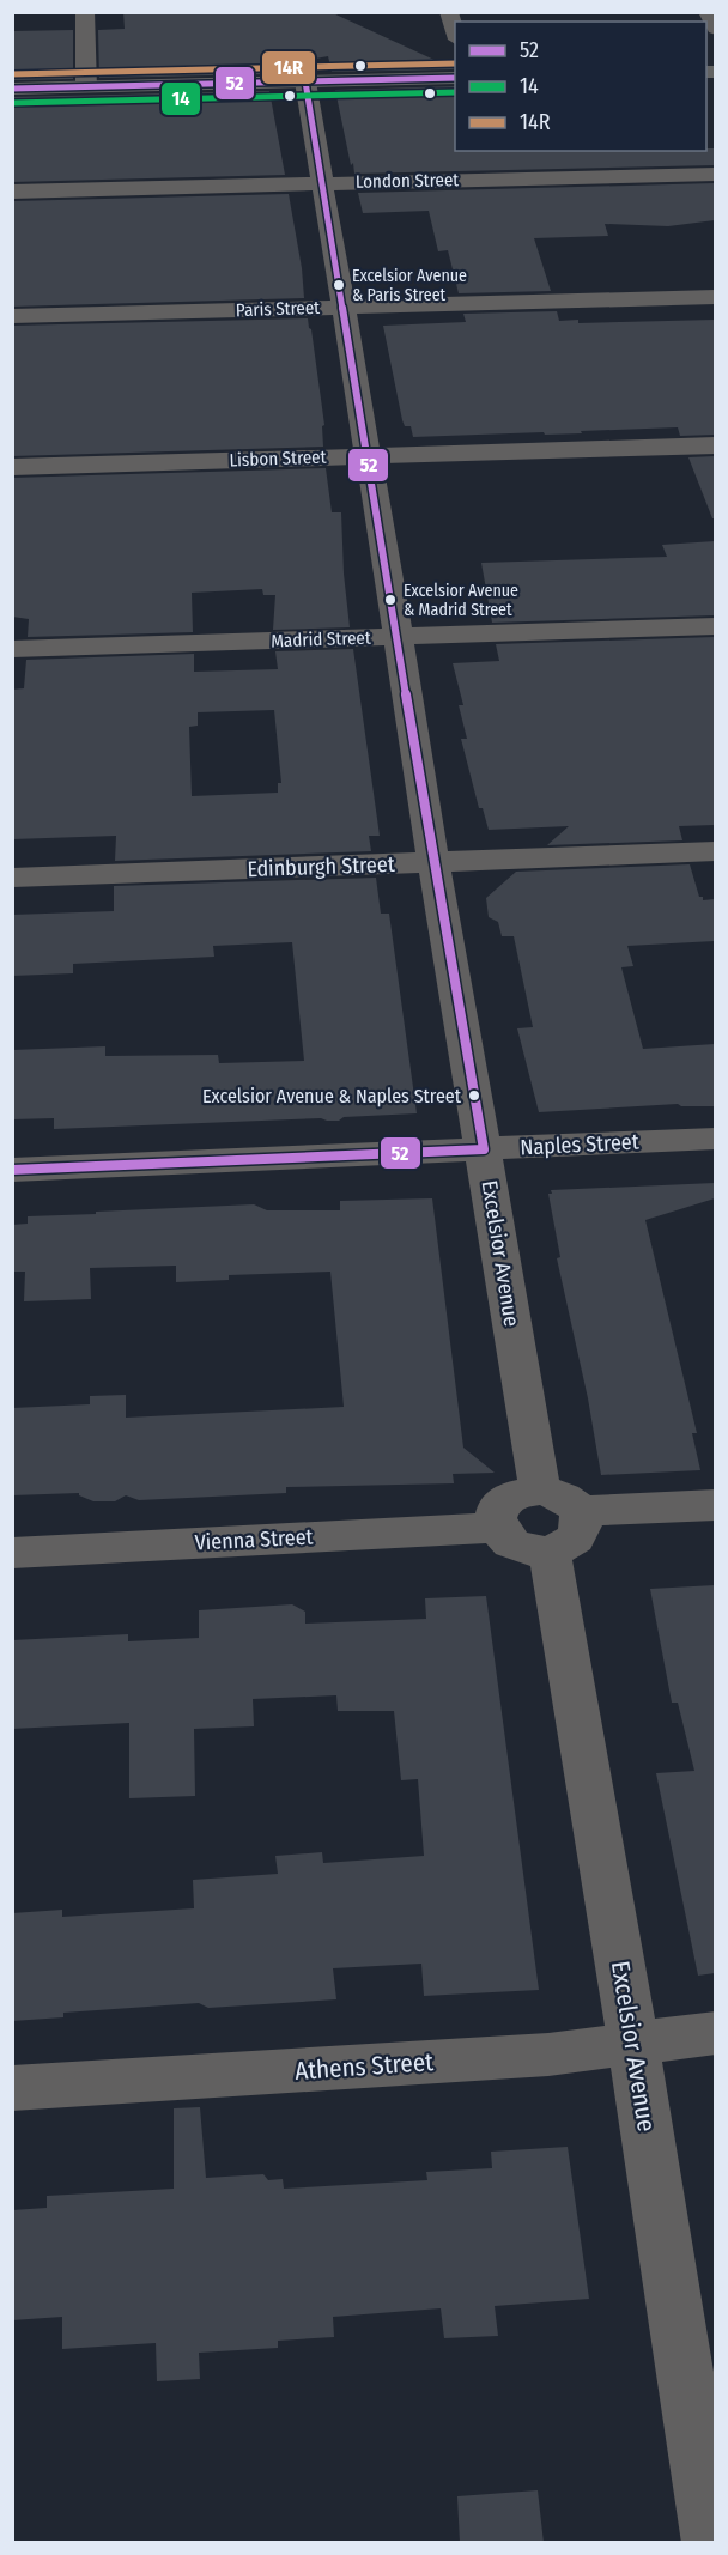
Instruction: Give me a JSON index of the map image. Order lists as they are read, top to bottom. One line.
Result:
{"streets":{"street":["London Street","Paris Street","Lisbon Street","Madrid Street","Edinburgh Street","Naples Street","Excelsior Avenue","Vienna Street","Athens Street"]},"crossings":[["London Street","Excelsior Avenue"],["Paris Street","Excelsior Avenue"],["Lisbon Street","Excelsior Avenue"],["Madrid Street","Excelsior Avenue"],["Edinburgh Street","Excelsior Avenue"],["Naples Street","Excelsior Avenue"],["Excelsior Avenue","Vienna Street"],["Excelsior Avenue","Athens Street"]],"places":["Excelsior Avenue & Paris Street","Excelsior Avenue & Madrid Street","Excelsior Avenue & Naples Street"],"lines":["transit line 14R","transit line 52","transit line 14"],"legend":["52","14","14R"]}
